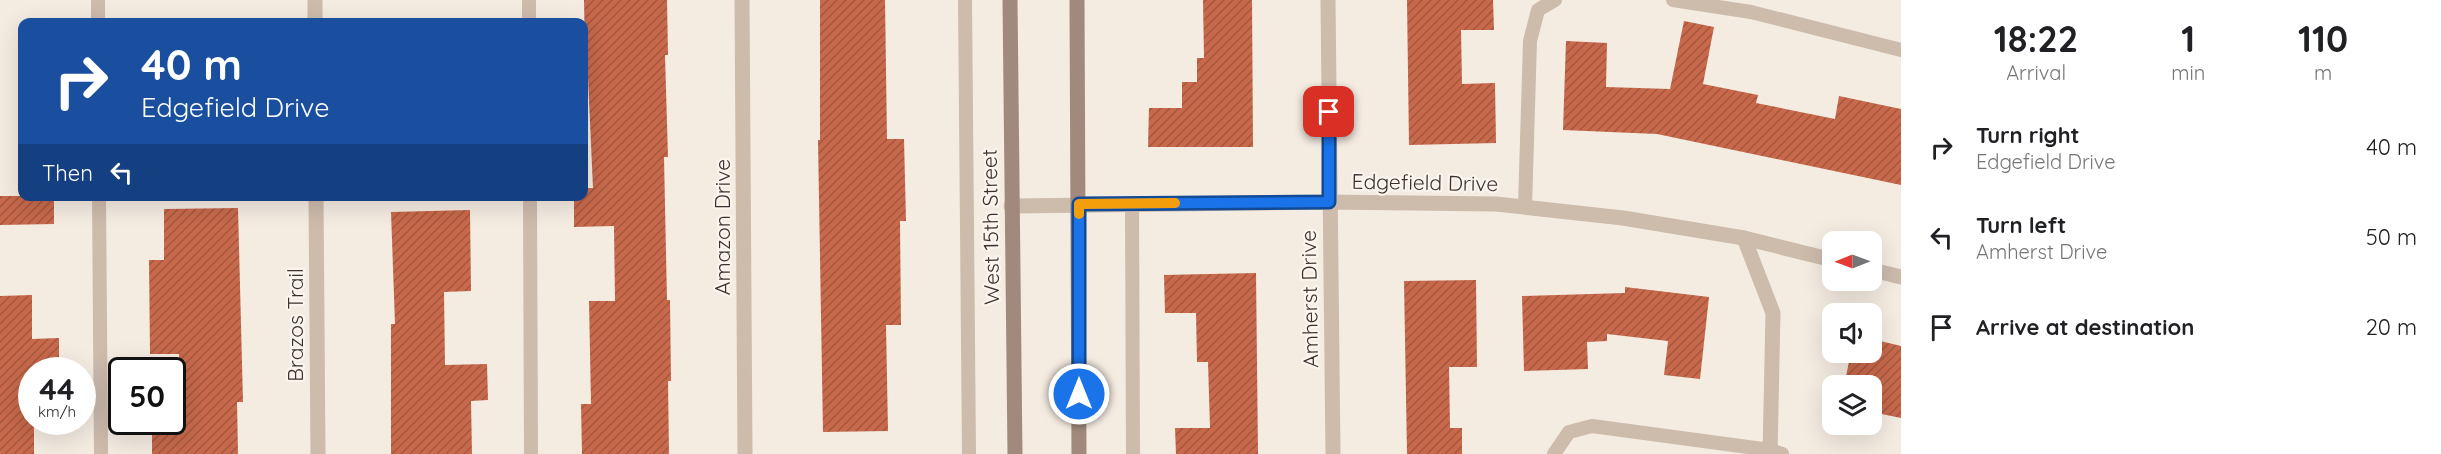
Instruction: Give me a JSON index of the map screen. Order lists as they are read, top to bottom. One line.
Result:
{"streets":{"main road":["West 15th Street"],"street":["Edgefield Drive","Amazon Drive","Amherst Drive","Brazos Trail"]},"crossings":[["Edgefield Drive","West 15th Street"],["Edgefield Drive","Amherst Drive"]],"north":"left","page":{"eta":["18:22","Arrival","1","min","110","m"],"turn":["40 m","Edgefield Drive"],"list":[{"name":"Turn right","note":"Edgefield Drive","value":"40 m"},{"name":"Turn left","note":"Amherst Drive","value":"50 m"},{"name":"Arrive at destination","value":"20 m"}],"then":"Then","speed":"44 km/h","limit":"50"}}
